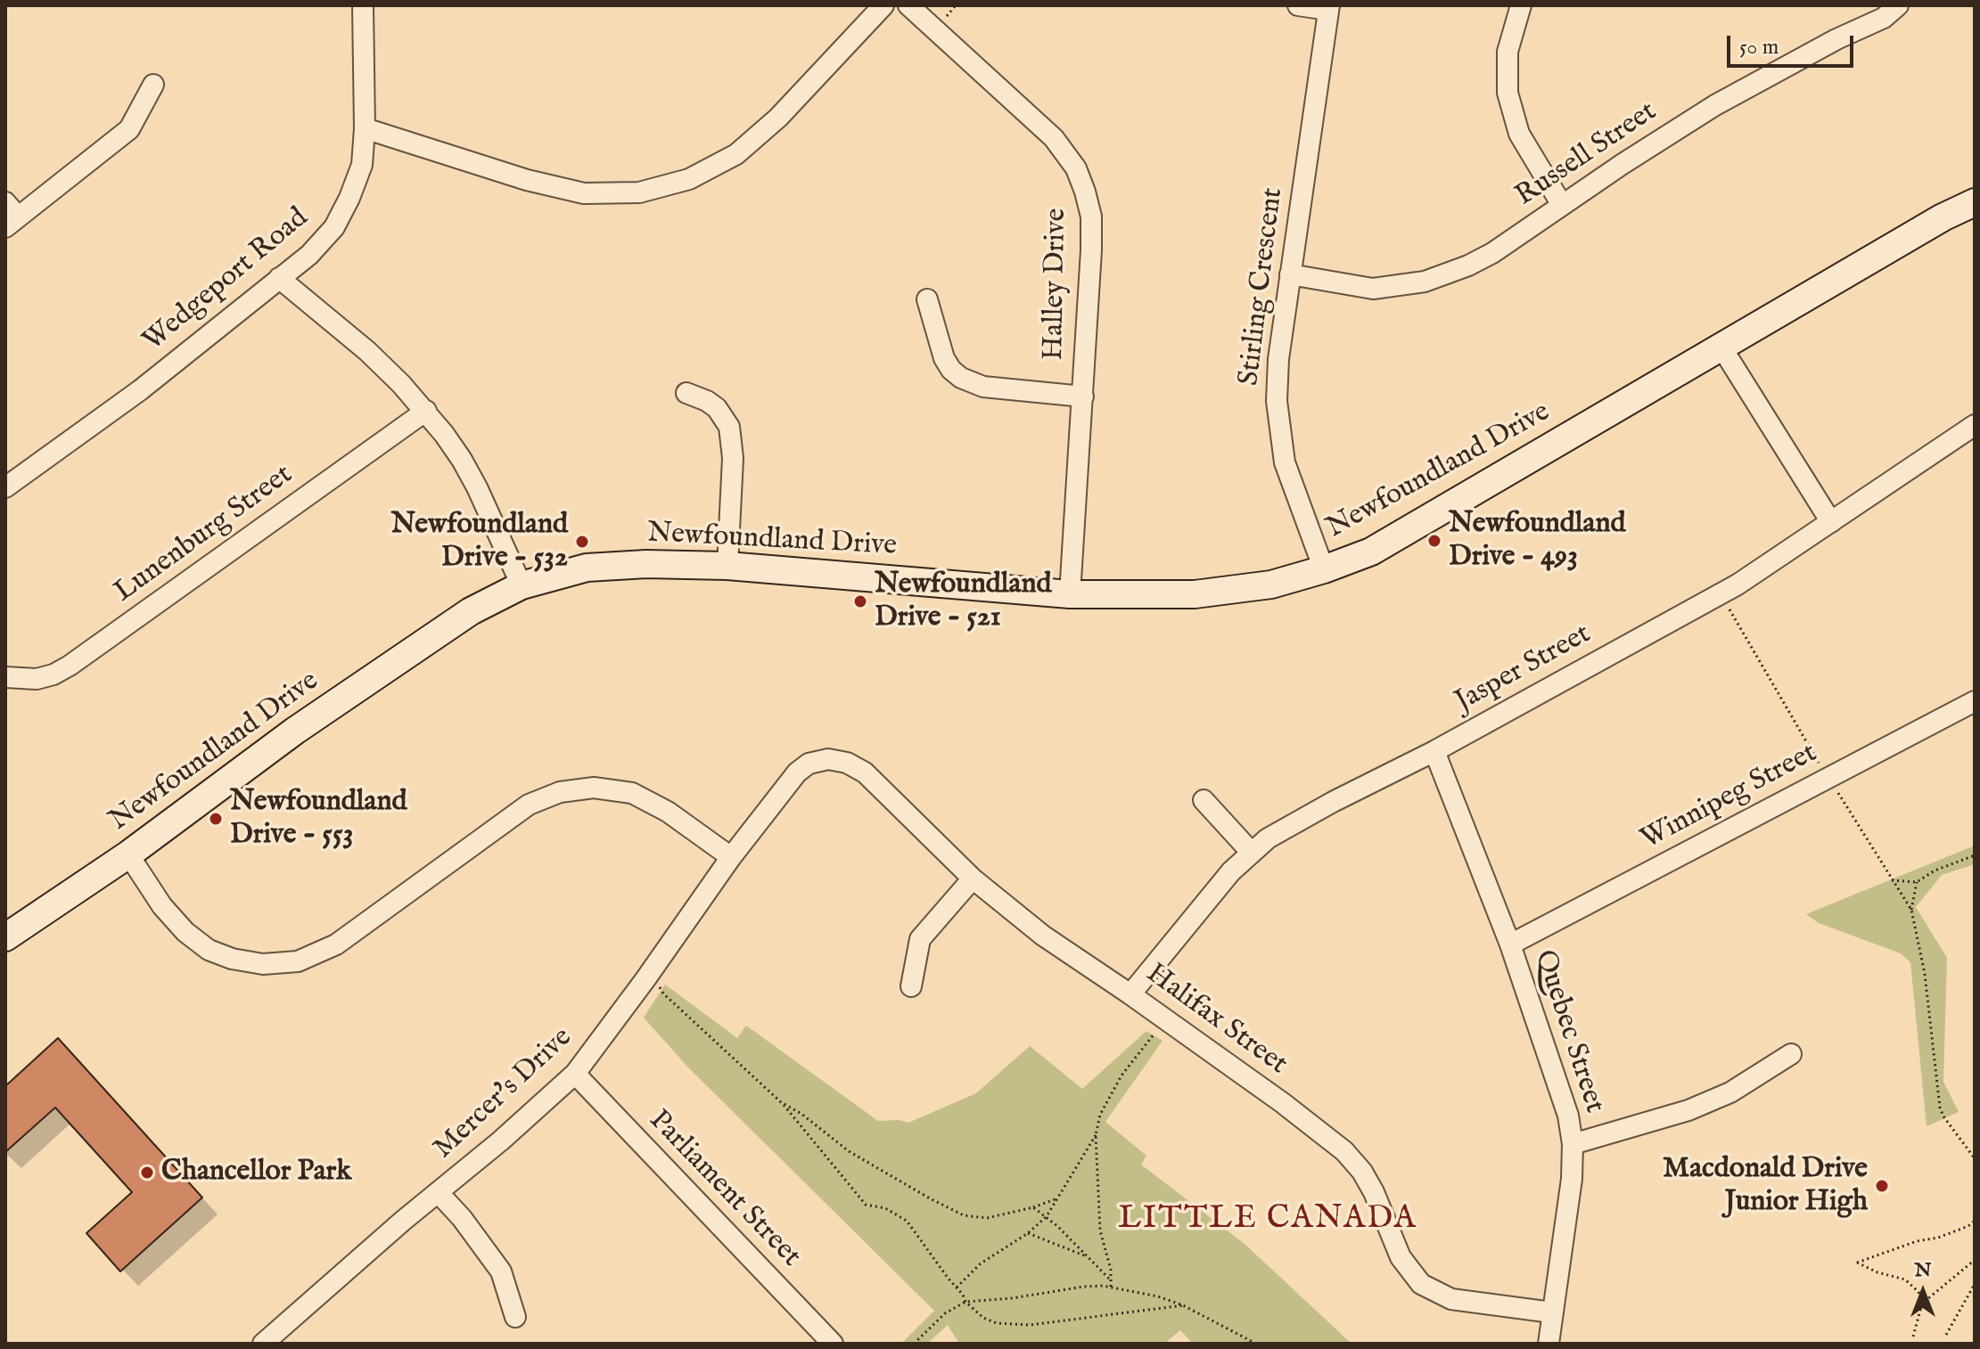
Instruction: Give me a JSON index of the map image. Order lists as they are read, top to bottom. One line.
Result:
{"streets":{"street":["Russell Street","Wedgeport Road","Halley Drive","Stirling Crescent","Newfoundland Drive","Lunenburg Street","Jasper Street","Winnipeg Street","Halifax Street","Quebec Street","Mercer's Drive","Parliament Street"]},"crossings":[["Russell Street","Stirling Crescent"],["Halley Drive","Newfoundland Drive"],["Stirling Crescent","Newfoundland Drive"],["Jasper Street","Halifax Street"],["Jasper Street","Quebec Street"],["Winnipeg Street","Quebec Street"],["Halifax Street","Quebec Street"],["Halifax Street","Mercer's Drive"],["Mercer's Drive","Parliament Street"]],"districts":["LITTLE CANADA"],"places":["Newfoundland Drive - 493","Newfoundland Drive - 532","Newfoundland Drive - 521","Newfoundland Drive - 553","Chancellor Park","Macdonald Drive Junior High"],"scale_bar":"50 m","north":"top"}
